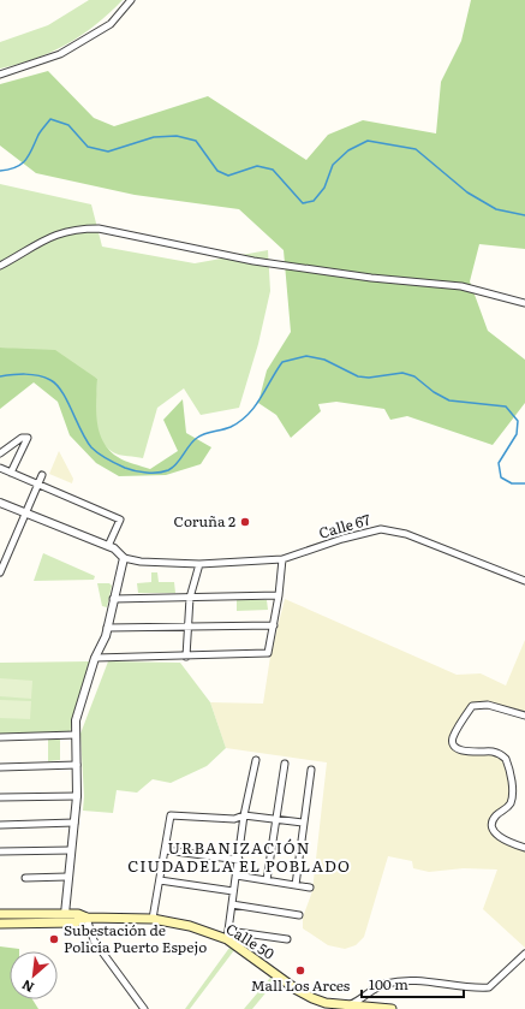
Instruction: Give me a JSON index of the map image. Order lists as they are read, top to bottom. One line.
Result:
{"streets":{"main road":["Calle 50"],"street":["Calle 67"]},"districts":["URBANIZACIÓN CIUDADELA EL POBLADO"],"places":["Coruña 2","Subestación de Policía Puerto Espejo","Mall Los Arces"],"scale_bar":"100 m","north":"bottom left"}
